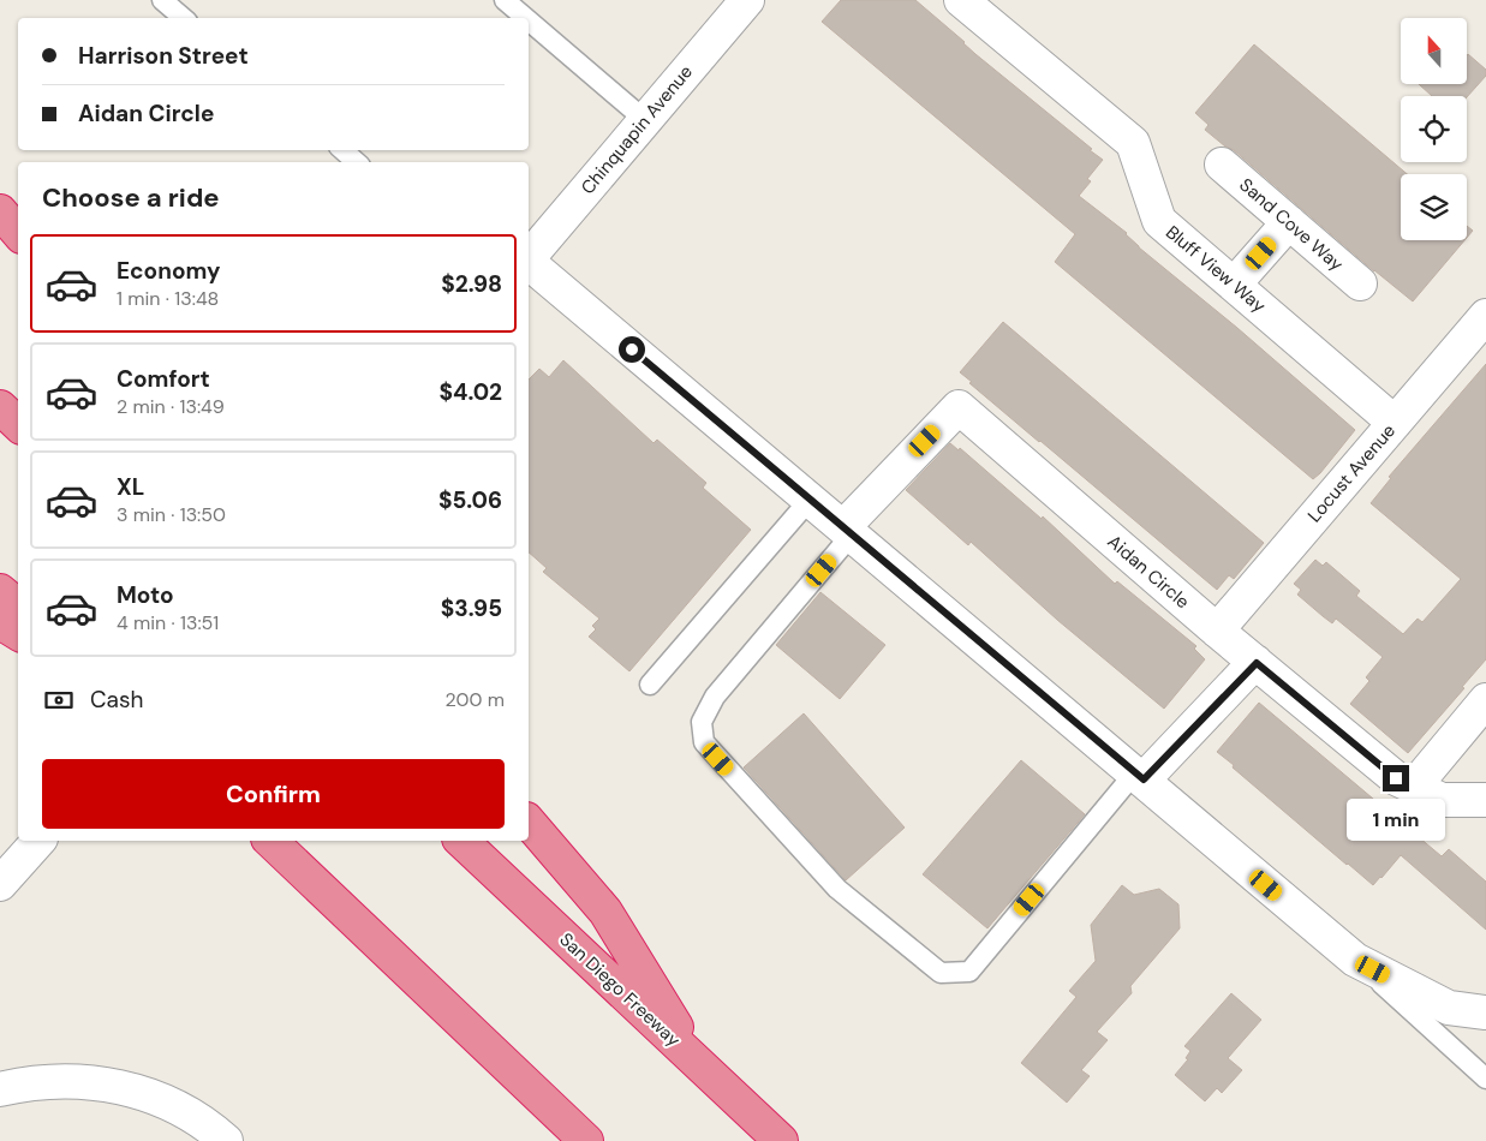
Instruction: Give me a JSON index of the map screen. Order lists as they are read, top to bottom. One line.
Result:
{"streets":{"highway":["San Diego Freeway"],"street":["Chinquapin Avenue","Sand Cove Way","Bluff View Way","Locust Avenue","Aidan Circle"]},"crossings":[["Bluff View Way","Locust Avenue"],["Locust Avenue","Aidan Circle"]],"north":"top","page":{"banner":["Harrison Street","Aidan Circle"],"heading":"Choose a ride","list":[{"name":"Economy","note":"1 min · 13:48","value":"$2.98"},{"name":"Comfort","note":"2 min · 13:49","value":"$4.02"},{"name":"XL","note":"3 min · 13:50","value":"$5.06"},{"name":"Moto","note":"4 min · 13:51","value":"$3.95"}],"pay":["Cash","200 m"],"buttons":"Confirm","bubble":"1 min"}}
